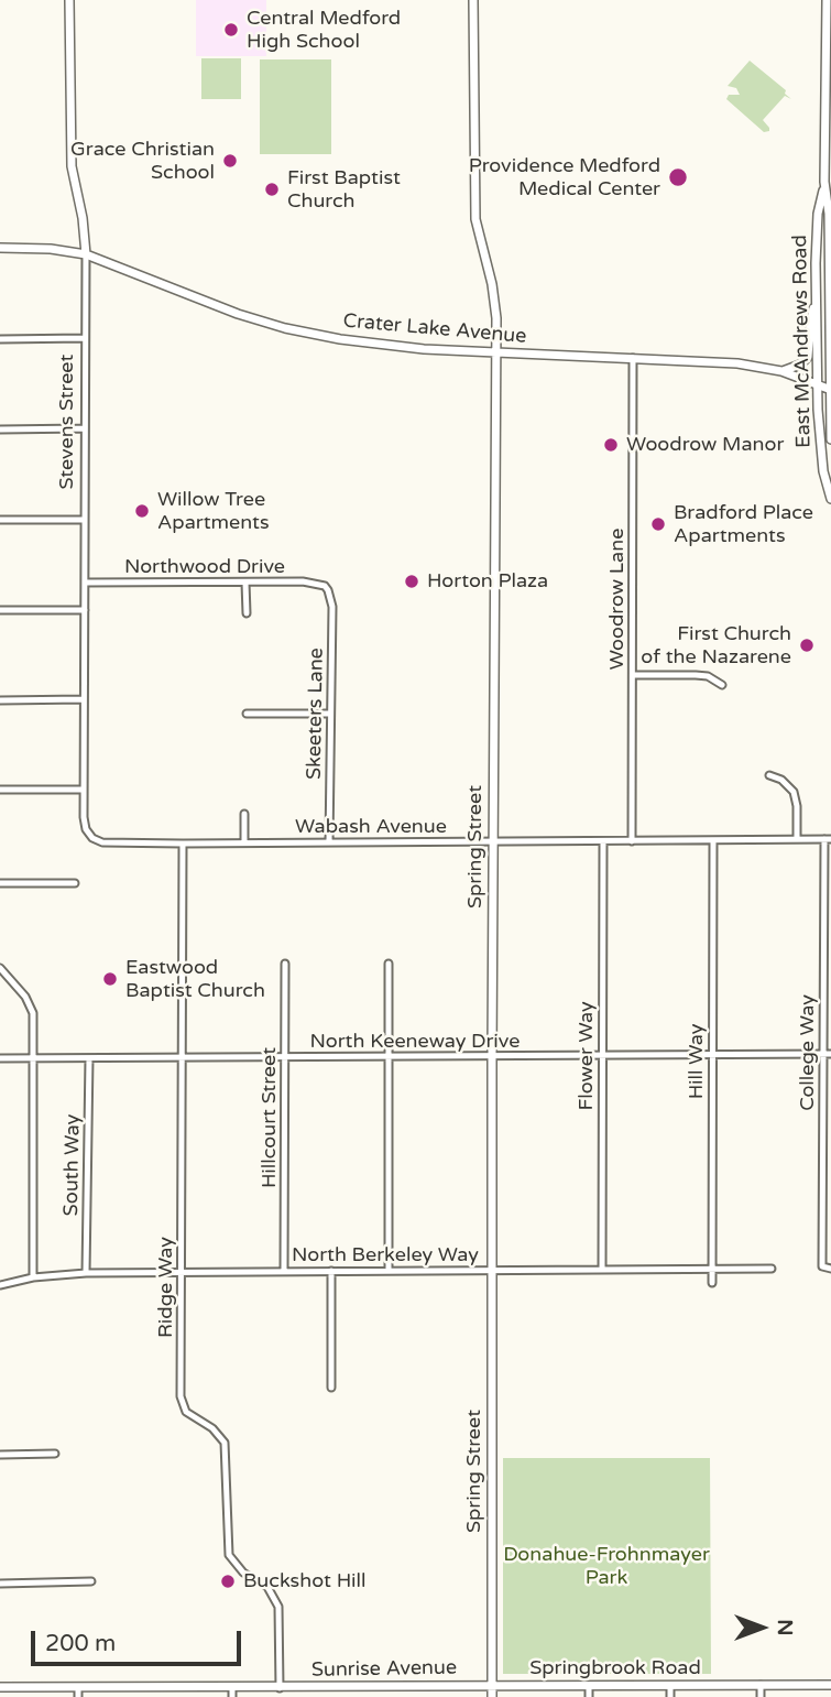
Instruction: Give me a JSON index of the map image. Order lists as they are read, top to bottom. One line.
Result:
{"streets":{"street":["Crater Lake Avenue","East McAndrews Road","Stevens Street","Northwood Drive","Woodrow Lane","Skeeters Lane","Wabash Avenue","Spring Street","North Keeneway Drive","College Way","Flower Way","Hill Way","Hillcourt Street","South Way","North Berkeley Way","Ridge Way","Springbrook Road","Sunrise Avenue"]},"crossings":[["Crater Lake Avenue","East McAndrews Road"],["Crater Lake Avenue","Stevens Street"],["Crater Lake Avenue","Woodrow Lane"],["Crater Lake Avenue","Spring Street"],["Stevens Street","Northwood Drive"],["Stevens Street","Wabash Avenue"],["Northwood Drive","Skeeters Lane"],["Woodrow Lane","Wabash Avenue"],["Skeeters Lane","Wabash Avenue"],["Wabash Avenue","Spring Street"],["Wabash Avenue","College Way"],["Wabash Avenue","Flower Way"],["Wabash Avenue","Hill Way"],["Wabash Avenue","Ridge Way"],["Spring Street","North Keeneway Drive"],["Spring Street","North Berkeley Way"],["Spring Street","Springbrook Road"],["Spring Street","Sunrise Avenue"],["North Keeneway Drive","College Way"],["North Keeneway Drive","Flower Way"],["North Keeneway Drive","Hill Way"],["North Keeneway Drive","Hillcourt Street"],["North Keeneway Drive","South Way"],["North Keeneway Drive","Ridge Way"],["Flower Way","North Berkeley Way"],["Hill Way","North Berkeley Way"],["Hillcourt Street","North Berkeley Way"],["South Way","North Berkeley Way"],["North Berkeley Way","Ridge Way"],["Ridge Way","Sunrise Avenue"],["Springbrook Road","Sunrise Avenue"]],"parks":["Donahue-Frohnmayer Park"],"places":["Central Medford High School","Grace Christian School","Providence Medford Medical Center","First Baptist Church","Woodrow Manor","Willow Tree Apartments","Bradford Place Apartments","Horton Plaza","First Church of the Nazarene","Eastwood Baptist Church","Buckshot Hill"],"scale_bar":"200 m","north":"right"}
